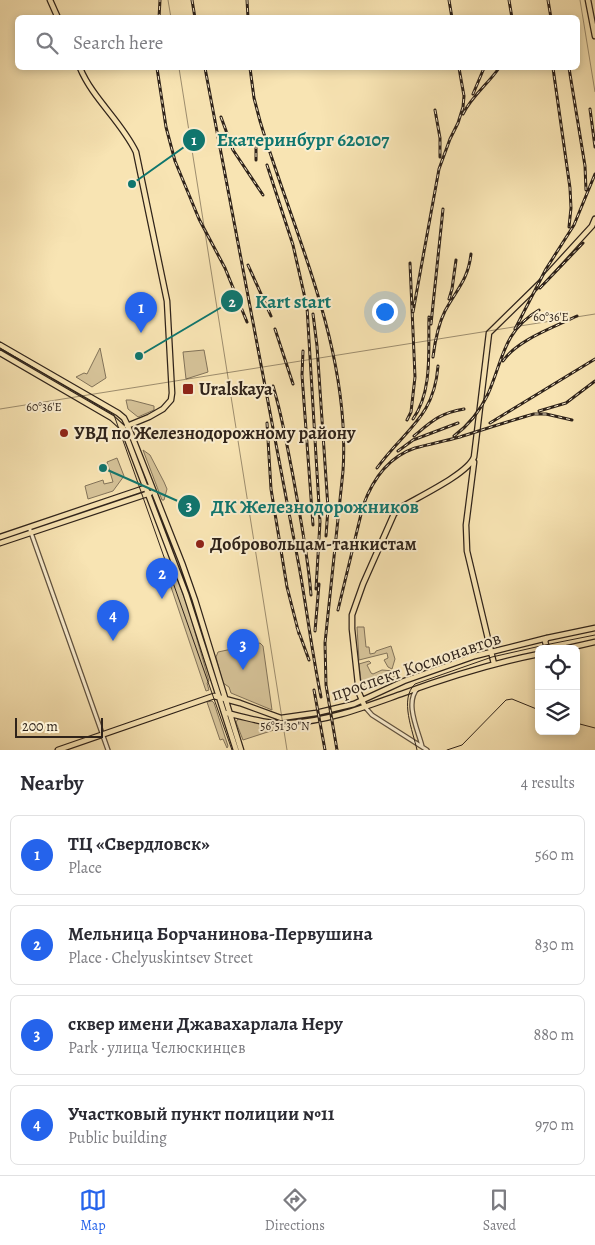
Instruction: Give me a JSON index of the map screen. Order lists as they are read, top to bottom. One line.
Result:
{"streets":{"main road":["проспект Космонавтов"]},"places":{"other":["Екатеринбург 620107","Kart start","УВД по Железнодорожному району","ДК Железнодорожников","Добровольцам-танкистам"],"transit":["Uralskaya"]},"scale_bar":"200 m","page":{"search":"Search here","pins":["1","2","4","3"],"scale":"200 m","heading":["Nearby","4 results"],"list":[{"mark":"1","name":"ТЦ «Свердловск»","note":"Place","value":"560 m"},{"mark":"2","name":"Мельница Борчанинова-Первушина","note":"Place · Chelyuskintsev Street","value":"830 m"},{"mark":"3","name":"сквер имени Джавахарлала Неру","note":"Park · улица Челюскинцев","value":"880 m"},{"mark":"4","name":"Участковый пункт полиции №11","note":"Public building","value":"970 m"}],"nav":["Map","Directions","Saved"]},"coordinates":["60°36'E","56°51'30\"N"]}
